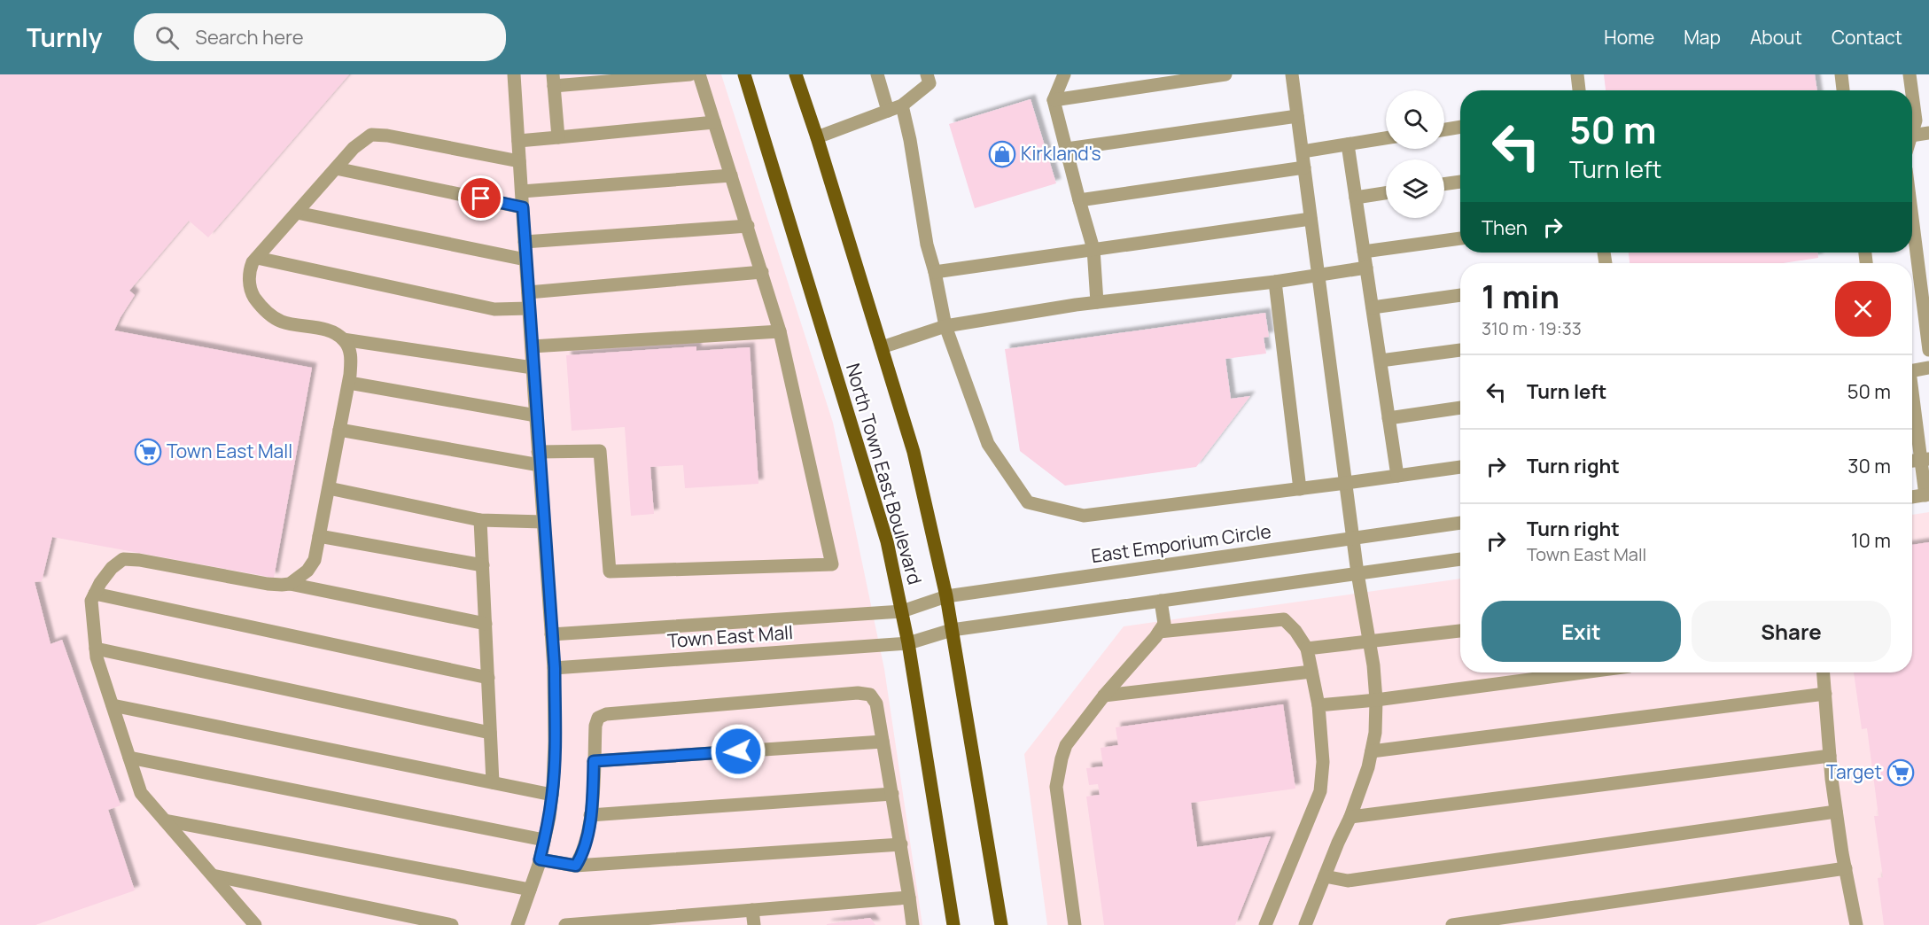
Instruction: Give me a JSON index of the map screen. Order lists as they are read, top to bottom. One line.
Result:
{"streets":{"main road":["North Town East Boulevard"],"street":["East Emporium Circle","Town East Mall"]},"crossings":[["North Town East Boulevard","East Emporium Circle"],["North Town East Boulevard","Town East Mall"],["East Emporium Circle","Town East Mall"]],"places":{"shop":["Kirkland's"],"supermarket":["Town East Mall","Target"]},"page":{"header":"Turnly","search":"Search here","nav":["Home","Map","About","Contact"],"turn":["50 m","Turn left"],"then":"Then","heading":["1 min","310 m · 19:33"],"list":[{"name":"Turn left","value":"50 m"},{"name":"Turn right","value":"30 m"},{"name":"Turn right","note":"Town East Mall","value":"10 m"}],"buttons":["Exit","Share"]}}
